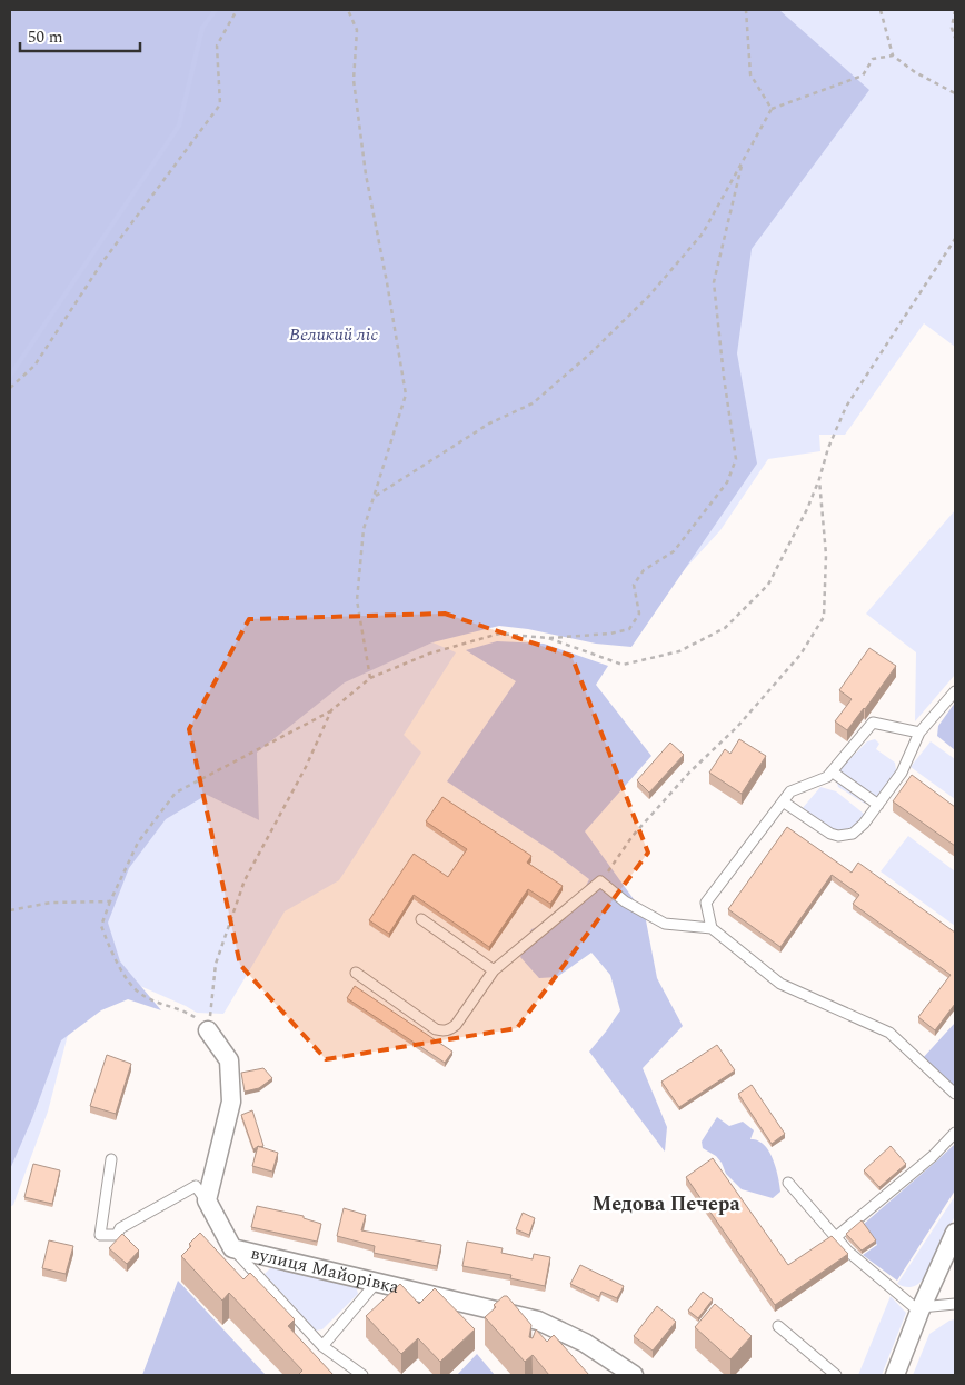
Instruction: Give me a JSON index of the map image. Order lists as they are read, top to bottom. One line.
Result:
{"streets":{"street":["вулиця Майорівка"]},"districts":["Медова Печера"],"parks":["Великий ліс"],"scale_bar":"50 m"}
